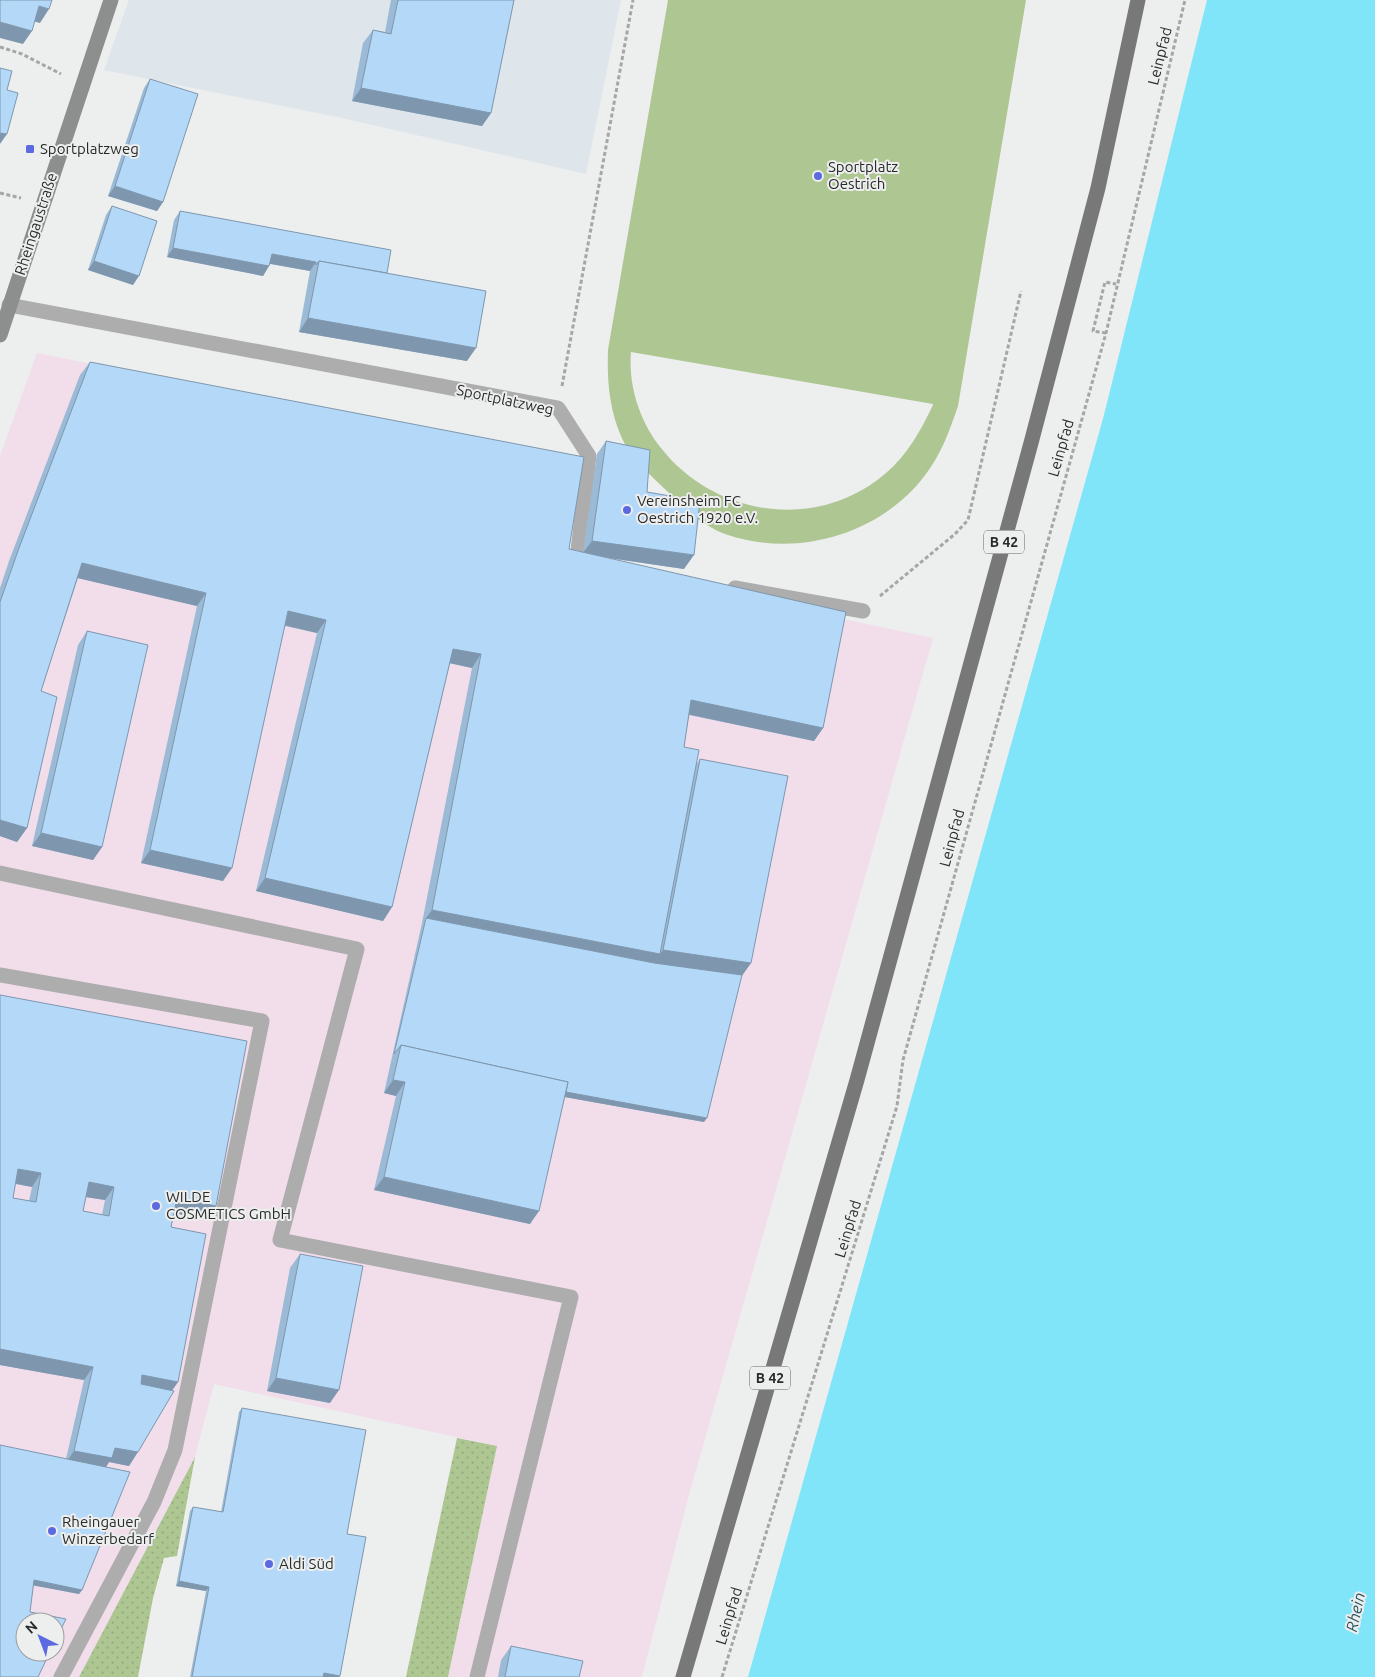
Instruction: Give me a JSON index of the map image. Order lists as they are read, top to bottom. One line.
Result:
{"streets":{"main road":["Rheingaustraße","B 42"],"street":["Sportplatzweg"],"path":["Leinpfad"]},"crossings":[["Rheingaustraße","Sportplatzweg"]],"water":["Rhein"],"places":{"transit":["Sportplatzweg"],"other":["Sportplatz Oestrich","Vereinsheim FC Oestrich 1920 e.V.","WILDE COSMETICS GmbH","Rheingauer Winzerbedarf","Aldi Süd"]},"north":"top left"}
